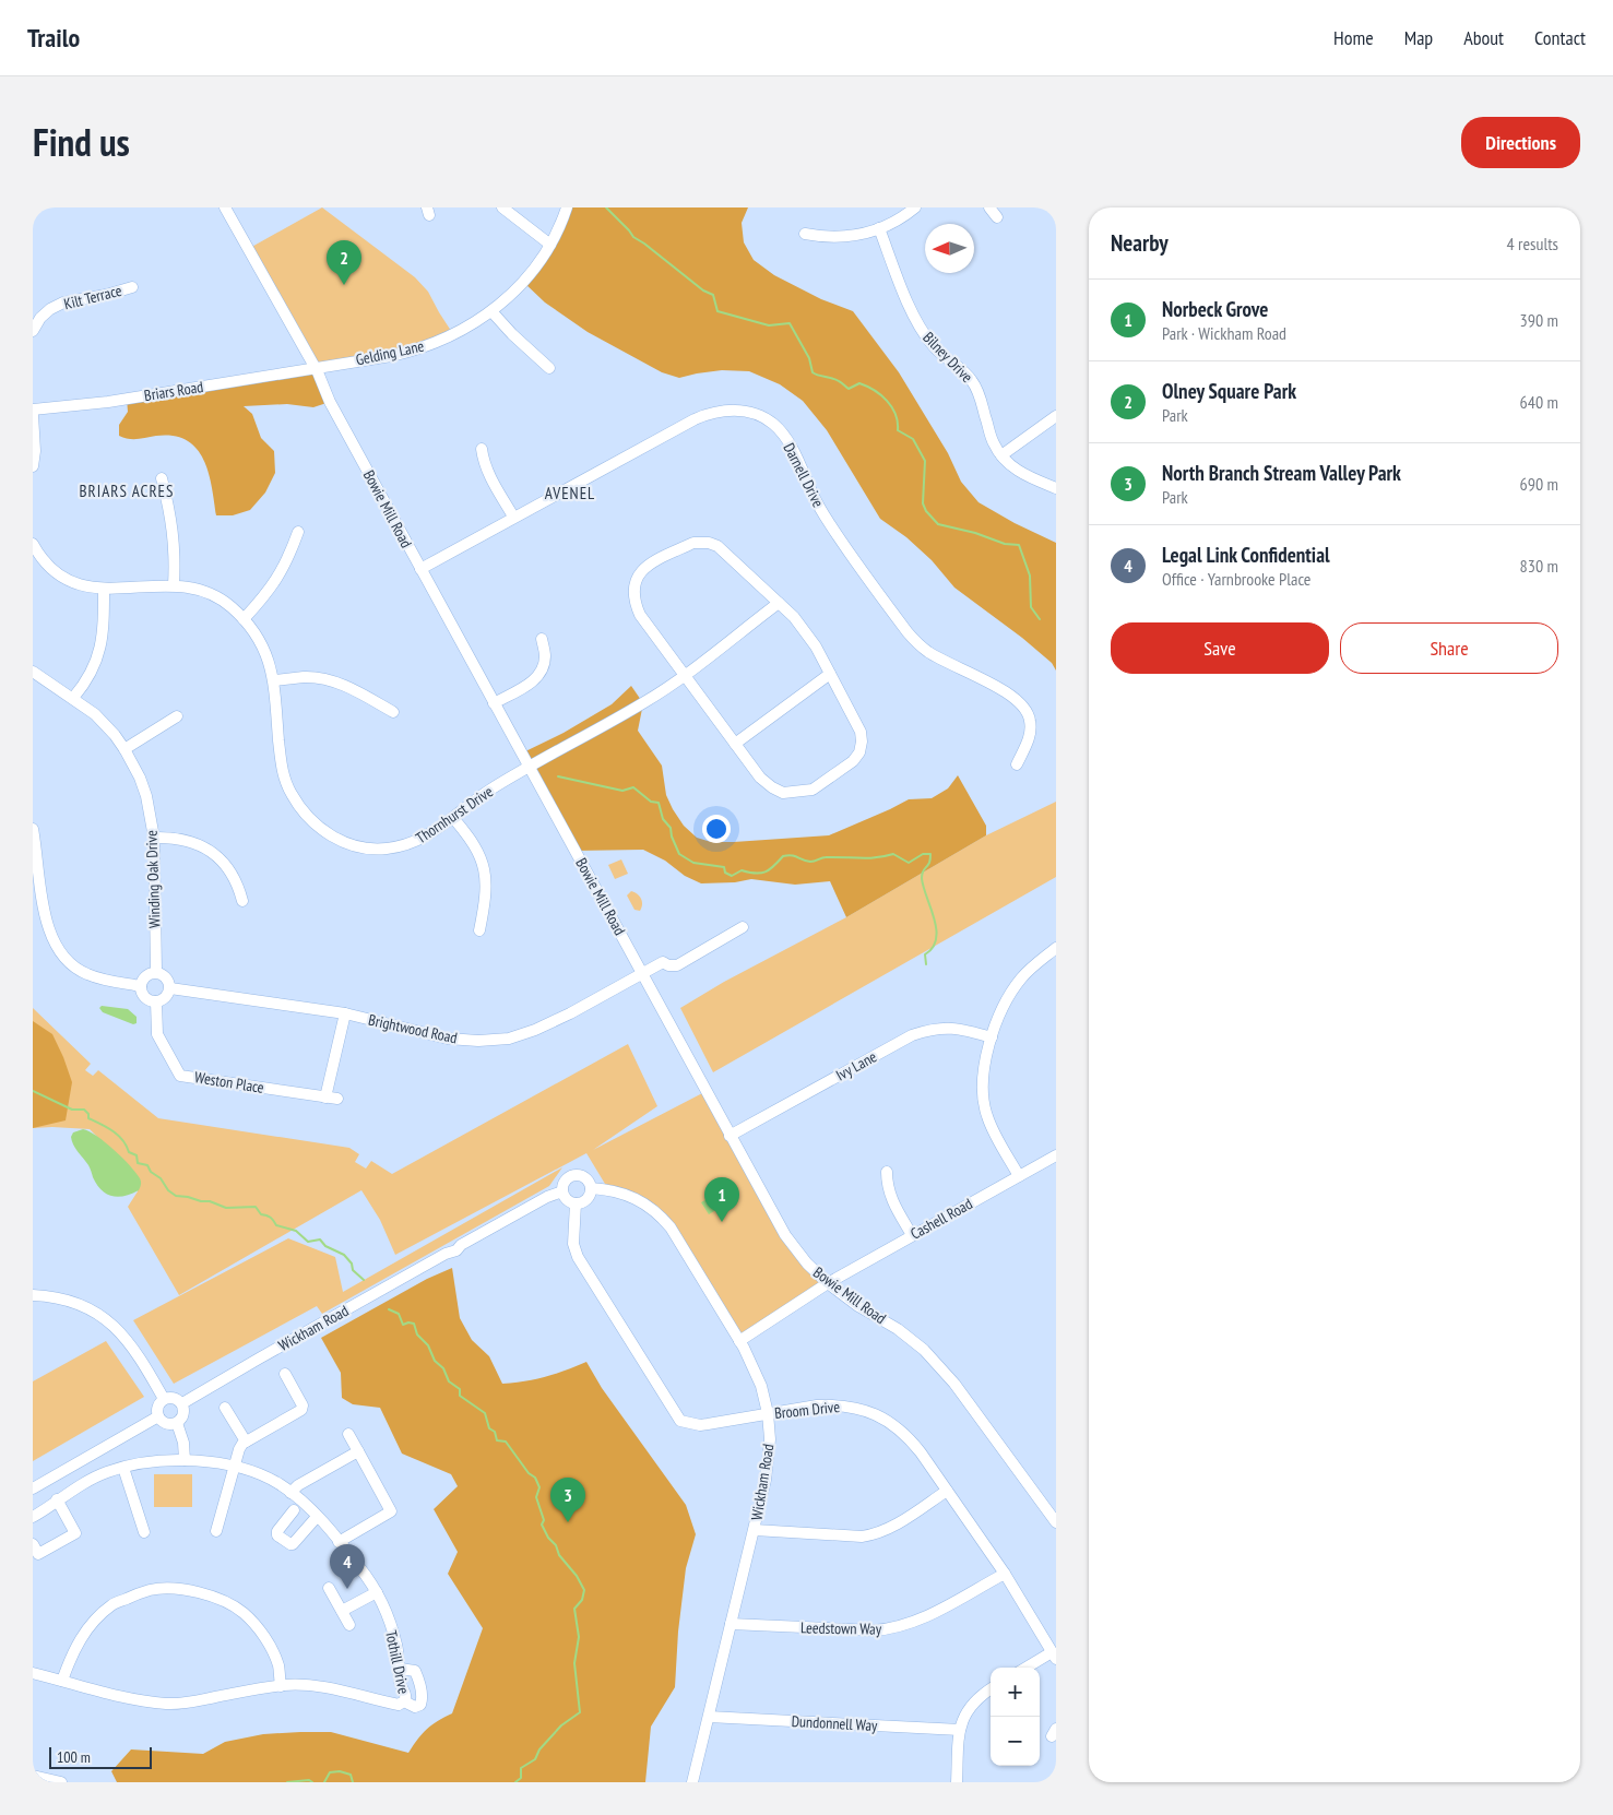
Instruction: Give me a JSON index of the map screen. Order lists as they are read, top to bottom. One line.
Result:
{"streets":{"street":["Kilt Terrace","Gelding Lane","Bilney Drive","Briars Road","Darnell Drive","Bowie Mill Road","Thornhurst Drive","Winding Oak Drive","Brightwood Road","Ivy Lane","Weston Place","Cashell Road","Wickham Road","Broom Drive","Leedstown Way","Tothill Drive","Dundonnell Way"]},"crossings":[["Gelding Lane","Briars Road"],["Gelding Lane","Bowie Mill Road"],["Briars Road","Bowie Mill Road"],["Darnell Drive","Bowie Mill Road"],["Bowie Mill Road","Thornhurst Drive"],["Bowie Mill Road","Brightwood Road"],["Bowie Mill Road","Ivy Lane"],["Bowie Mill Road","Cashell Road"],["Winding Oak Drive","Brightwood Road"],["Winding Oak Drive","Weston Place"],["Brightwood Road","Weston Place"],["Cashell Road","Wickham Road"],["Wickham Road","Broom Drive"],["Wickham Road","Leedstown Way"],["Wickham Road","Dundonnell Way"],["Broom Drive","Leedstown Way"]],"districts":["BRIARS ACRES","AVENEL"],"scale_bar":"100 m","north":"left","page":{"header":"Trailo","nav":["Home","Map","About","Contact"],"title":"Find us","buttons":["Directions",["Save","Share"]],"heading":["Nearby","4 results"],"pins":["2","1","3","4"],"list":[{"mark":"1","name":"Norbeck Grove","note":"Park · Wickham Road","value":"390 m"},{"mark":"2","name":"Olney Square Park","note":"Park","value":"640 m"},{"mark":"3","name":"North Branch Stream Valley Park","note":"Park","value":"690 m"},{"mark":"4","name":"Legal Link Confidential","note":"Office · Yarnbrooke Place","value":"830 m"}],"map_buttons":["+","−"],"scale":"100 m"}}
